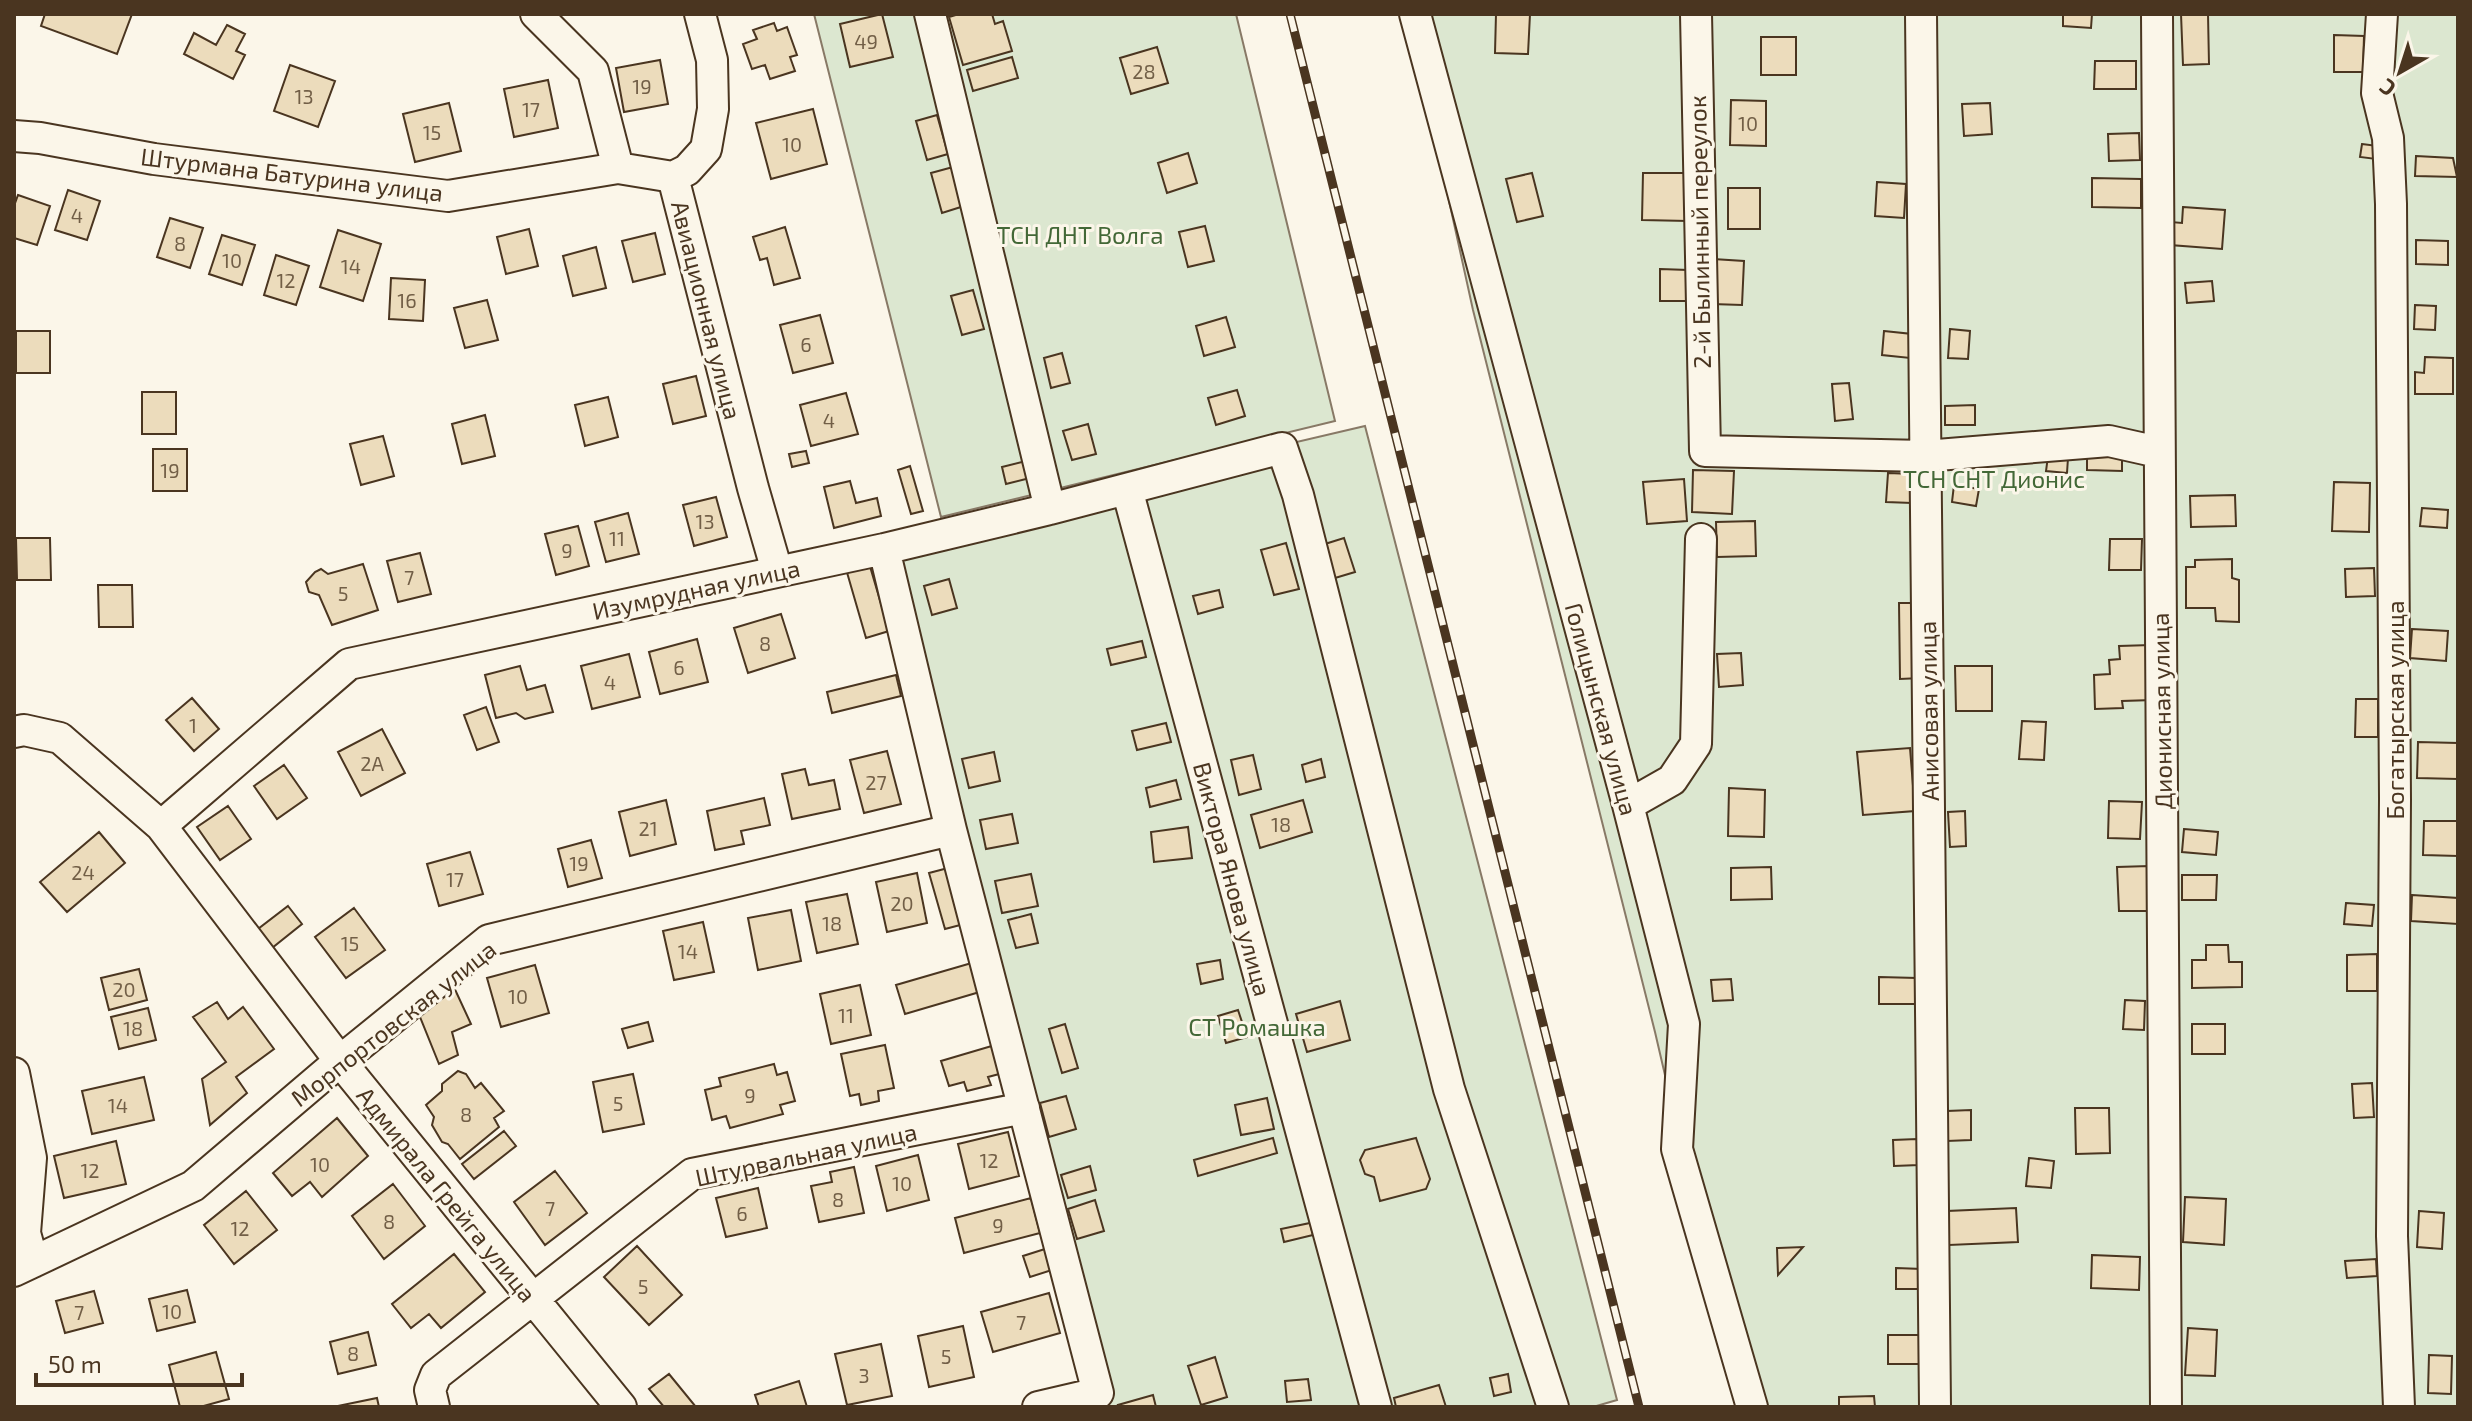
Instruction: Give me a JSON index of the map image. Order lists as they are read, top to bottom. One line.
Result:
{"streets":{"street":["Штурмана Батурина улица","2-й Былинный переулок","Авиационная улица","Изумрудная улица","Голицынская улица","Богатырская улица","Анисовая улица","Дионисная улица","Виктора Янова улица","Морпортовская улица","Штурвальная улица","Адмирала Грейга улица"]},"crossings":[["Штурмана Батурина улица","Авиационная улица"],["2-й Былинный переулок","Анисовая улица"],["Авиационная улица","Изумрудная улица"],["Изумрудная улица","Виктора Янова улица"],["Изумрудная улица","Адмирала Грейга улица"],["Морпортовская улица","Адмирала Грейга улица"],["Штурвальная улица","Адмирала Грейга улица"]],"parks":["ТСН ДНТ Волга","ТСН СНТ Дионис","СТ Ромашка"],"house_numbers":["49","28","19","13","17","10","15","10","4","8","10","14","12","16","6","4","19","13","11","9","7","5","8","6","4","1","2А","27","18","21","19","24","17","20","18","15","14","20","10","11","18","9","5","14","8","12","10","12","10","8","7","6","8","9","12","5","10","7","7","8","5","3"],"scale_bar":"50 m","north":"bottom left"}
